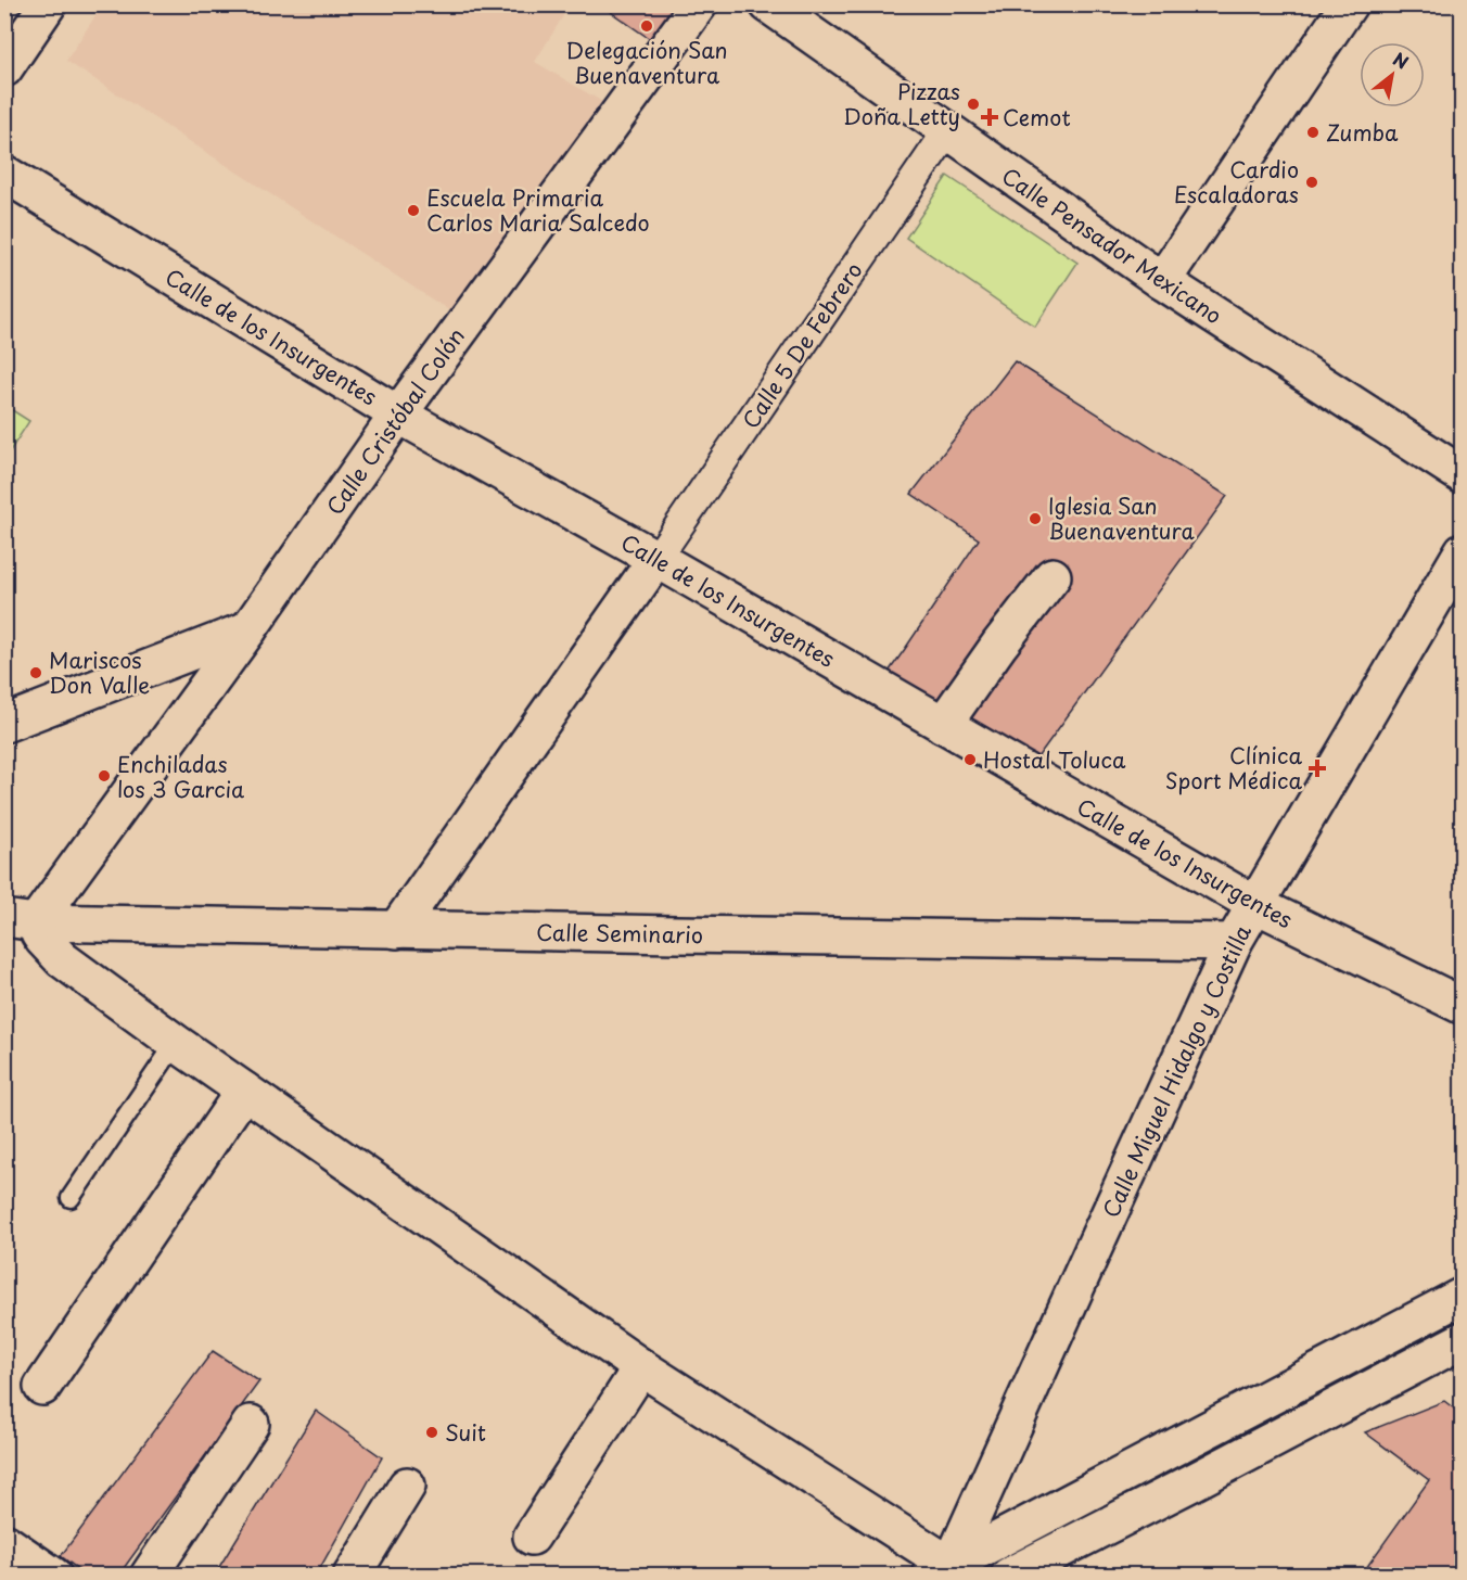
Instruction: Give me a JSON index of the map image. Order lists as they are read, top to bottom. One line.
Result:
{"streets":{"street":["Calle Pensador Mexicano","Calle de los Insurgentes","Calle 5 De Febrero","Calle Cristóbal Colón","Calle Seminario","Calle Miguel Hidalgo y Costilla"]},"crossings":[["Calle Pensador Mexicano","Calle 5 De Febrero"],["Calle de los Insurgentes","Calle 5 De Febrero"],["Calle de los Insurgentes","Calle Cristóbal Colón"],["Calle de los Insurgentes","Calle Miguel Hidalgo y Costilla"],["Calle Cristóbal Colón","Calle Seminario"],["Calle Seminario","Calle Miguel Hidalgo y Costilla"]],"places":{"other":["Delegación San Buenaventura","Pizzas Doña Letty","Zumba","Cardio Escaladoras","Escuela Primaria Carlos Maria Salcedo","Iglesia San Buenaventura","Mariscos Don Valle","Hostal Toluca","Enchiladas los 3 Garcia","Suit"],"health":["Cemot","Clínica Sport Médica"]},"north":"top right"}
